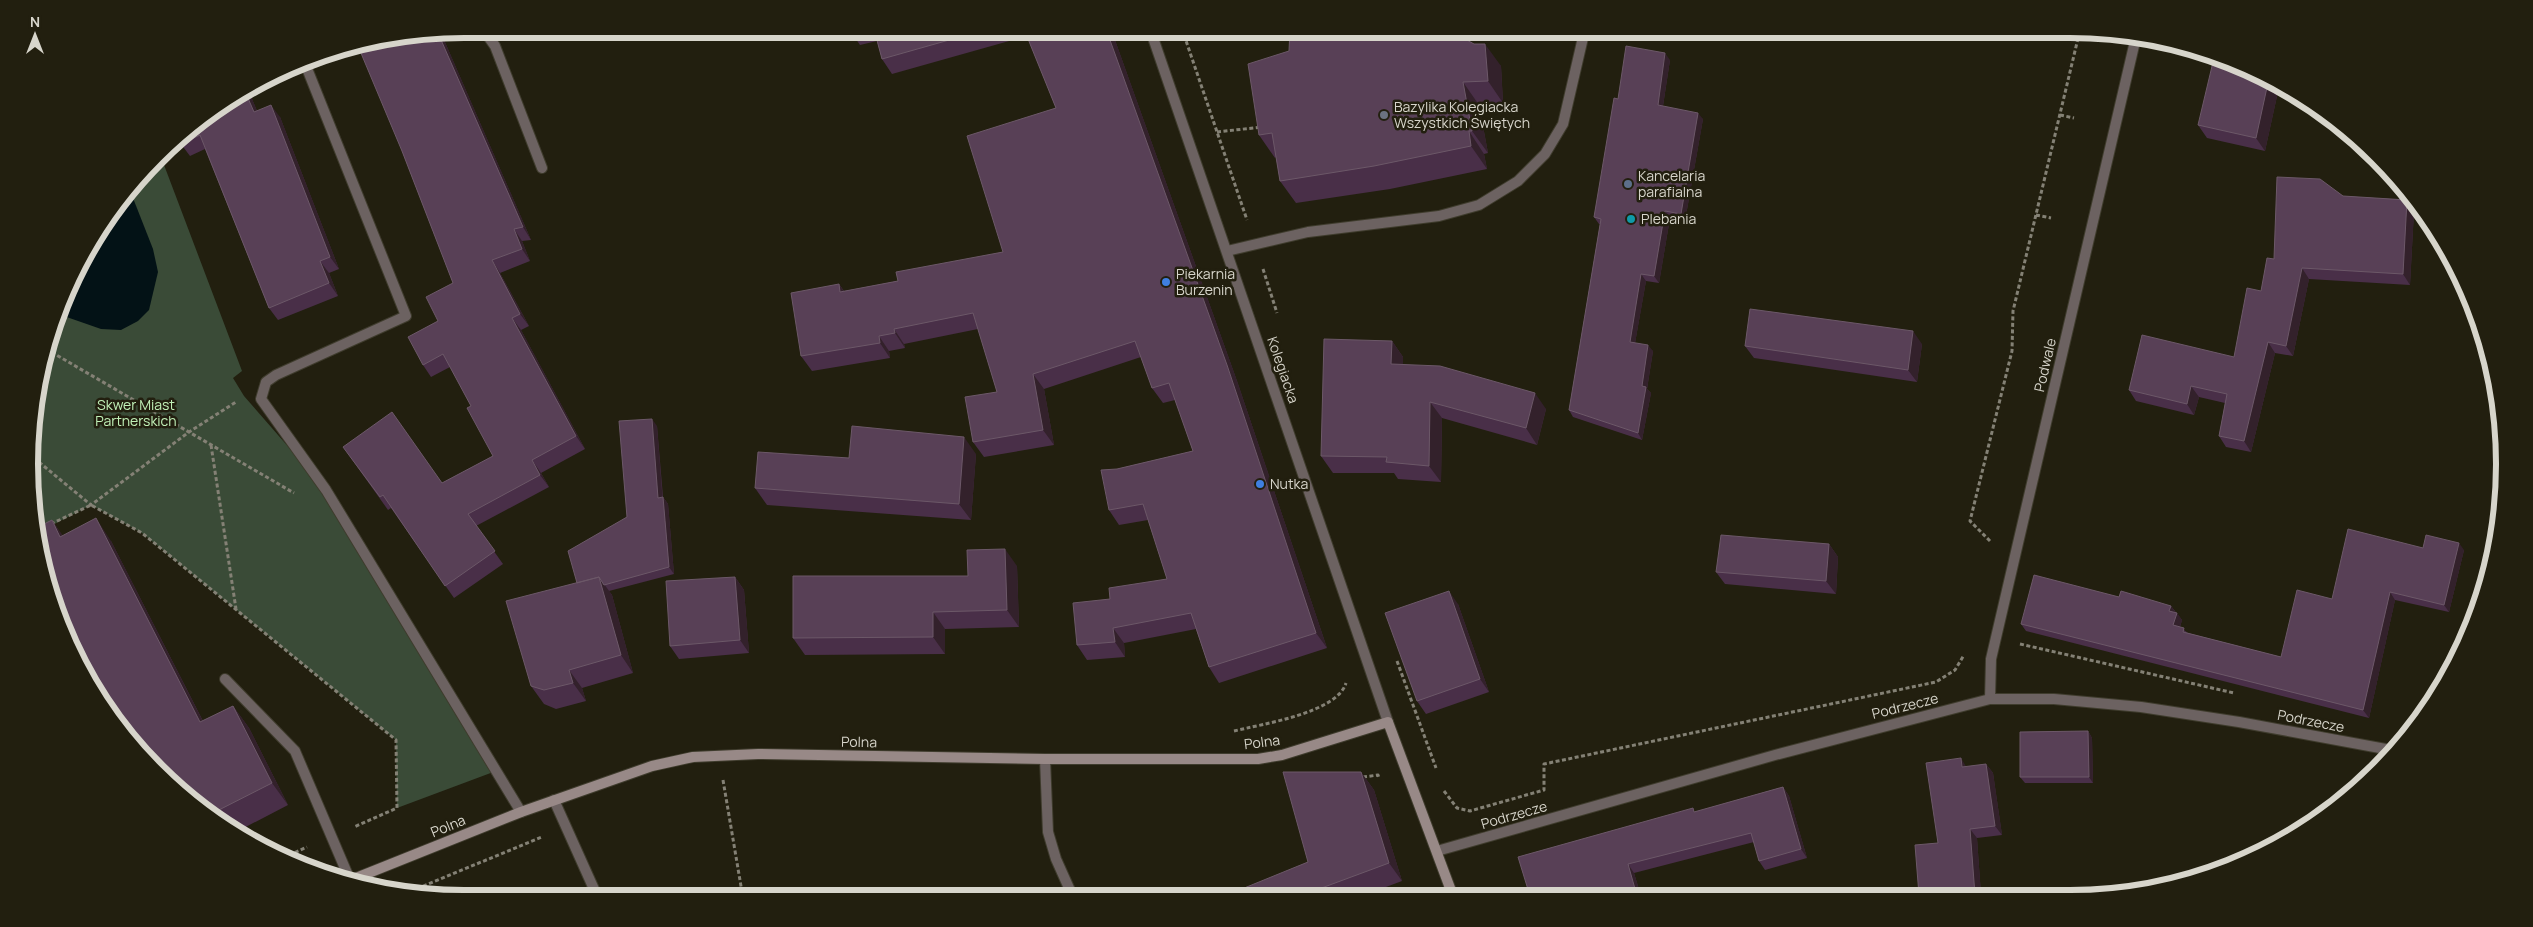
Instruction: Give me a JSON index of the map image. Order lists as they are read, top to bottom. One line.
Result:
{"streets":{"street":["Podwale","Kolegiacka","Podrzecze","Polna"]},"crossings":[["Podwale","Podrzecze"],["Kolegiacka","Polna"]],"parks":["Skwer Miast Partnerskich"],"places":["Bazylika Kolegiacka Wszystkich Świętych","Kancelaria parafialna","Plebania","Piekarnia Burzenin","Nutka"],"north":"top"}
